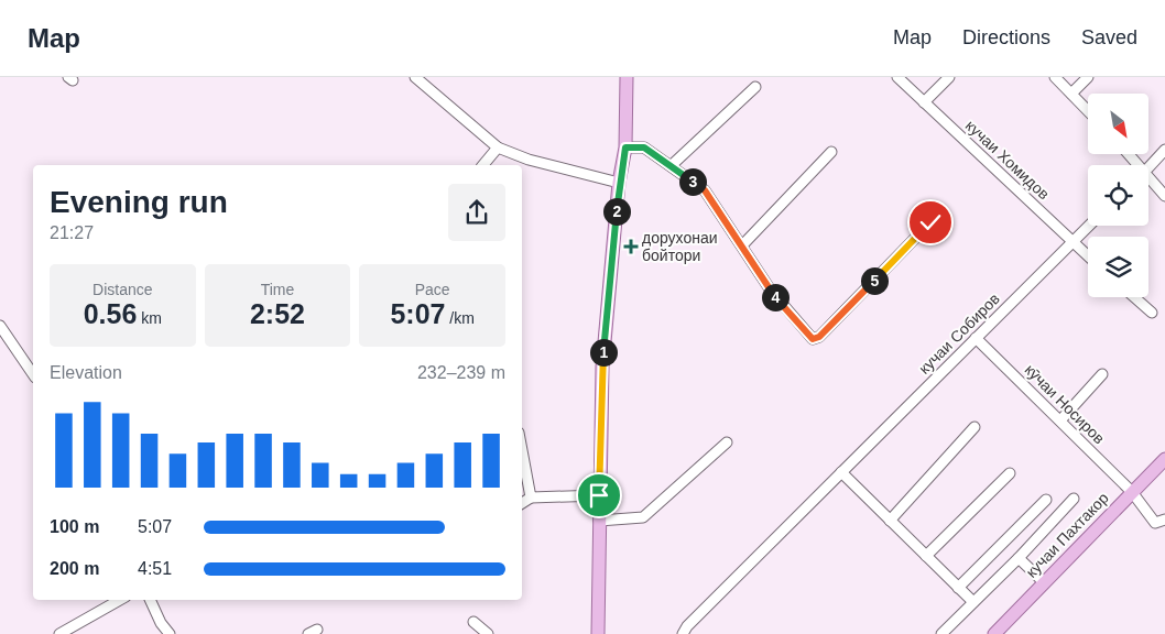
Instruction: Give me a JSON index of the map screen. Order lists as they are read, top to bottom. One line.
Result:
{"streets":{"main road":["кучаи Пахтакор"],"street":["кучаи Хомидов","кучаи Собиров","кӯчаи Носиров"]},"crossings":[["кучаи Хомидов","кучаи Собиров"],["кучаи Собиров","кӯчаи Носиров"],["кӯчаи Носиров","кучаи Пахтакор"]],"places":{"health":["дорухонаи бойтори"]},"north":"bottom right","page":{"header":"Map","nav":["Map","Directions","Saved"],"heading":["Evening run","21:27"],"pins":["3","2","5","4","1"],"stats":[["Distance","0.56 km"],["Time","2:52"],["Pace","5:07 /km"]],"chart":["Elevation","232–239 m"],"list":[{"name":"100 m","note":"5:07"},{"name":"200 m","note":"4:51"}]}}
